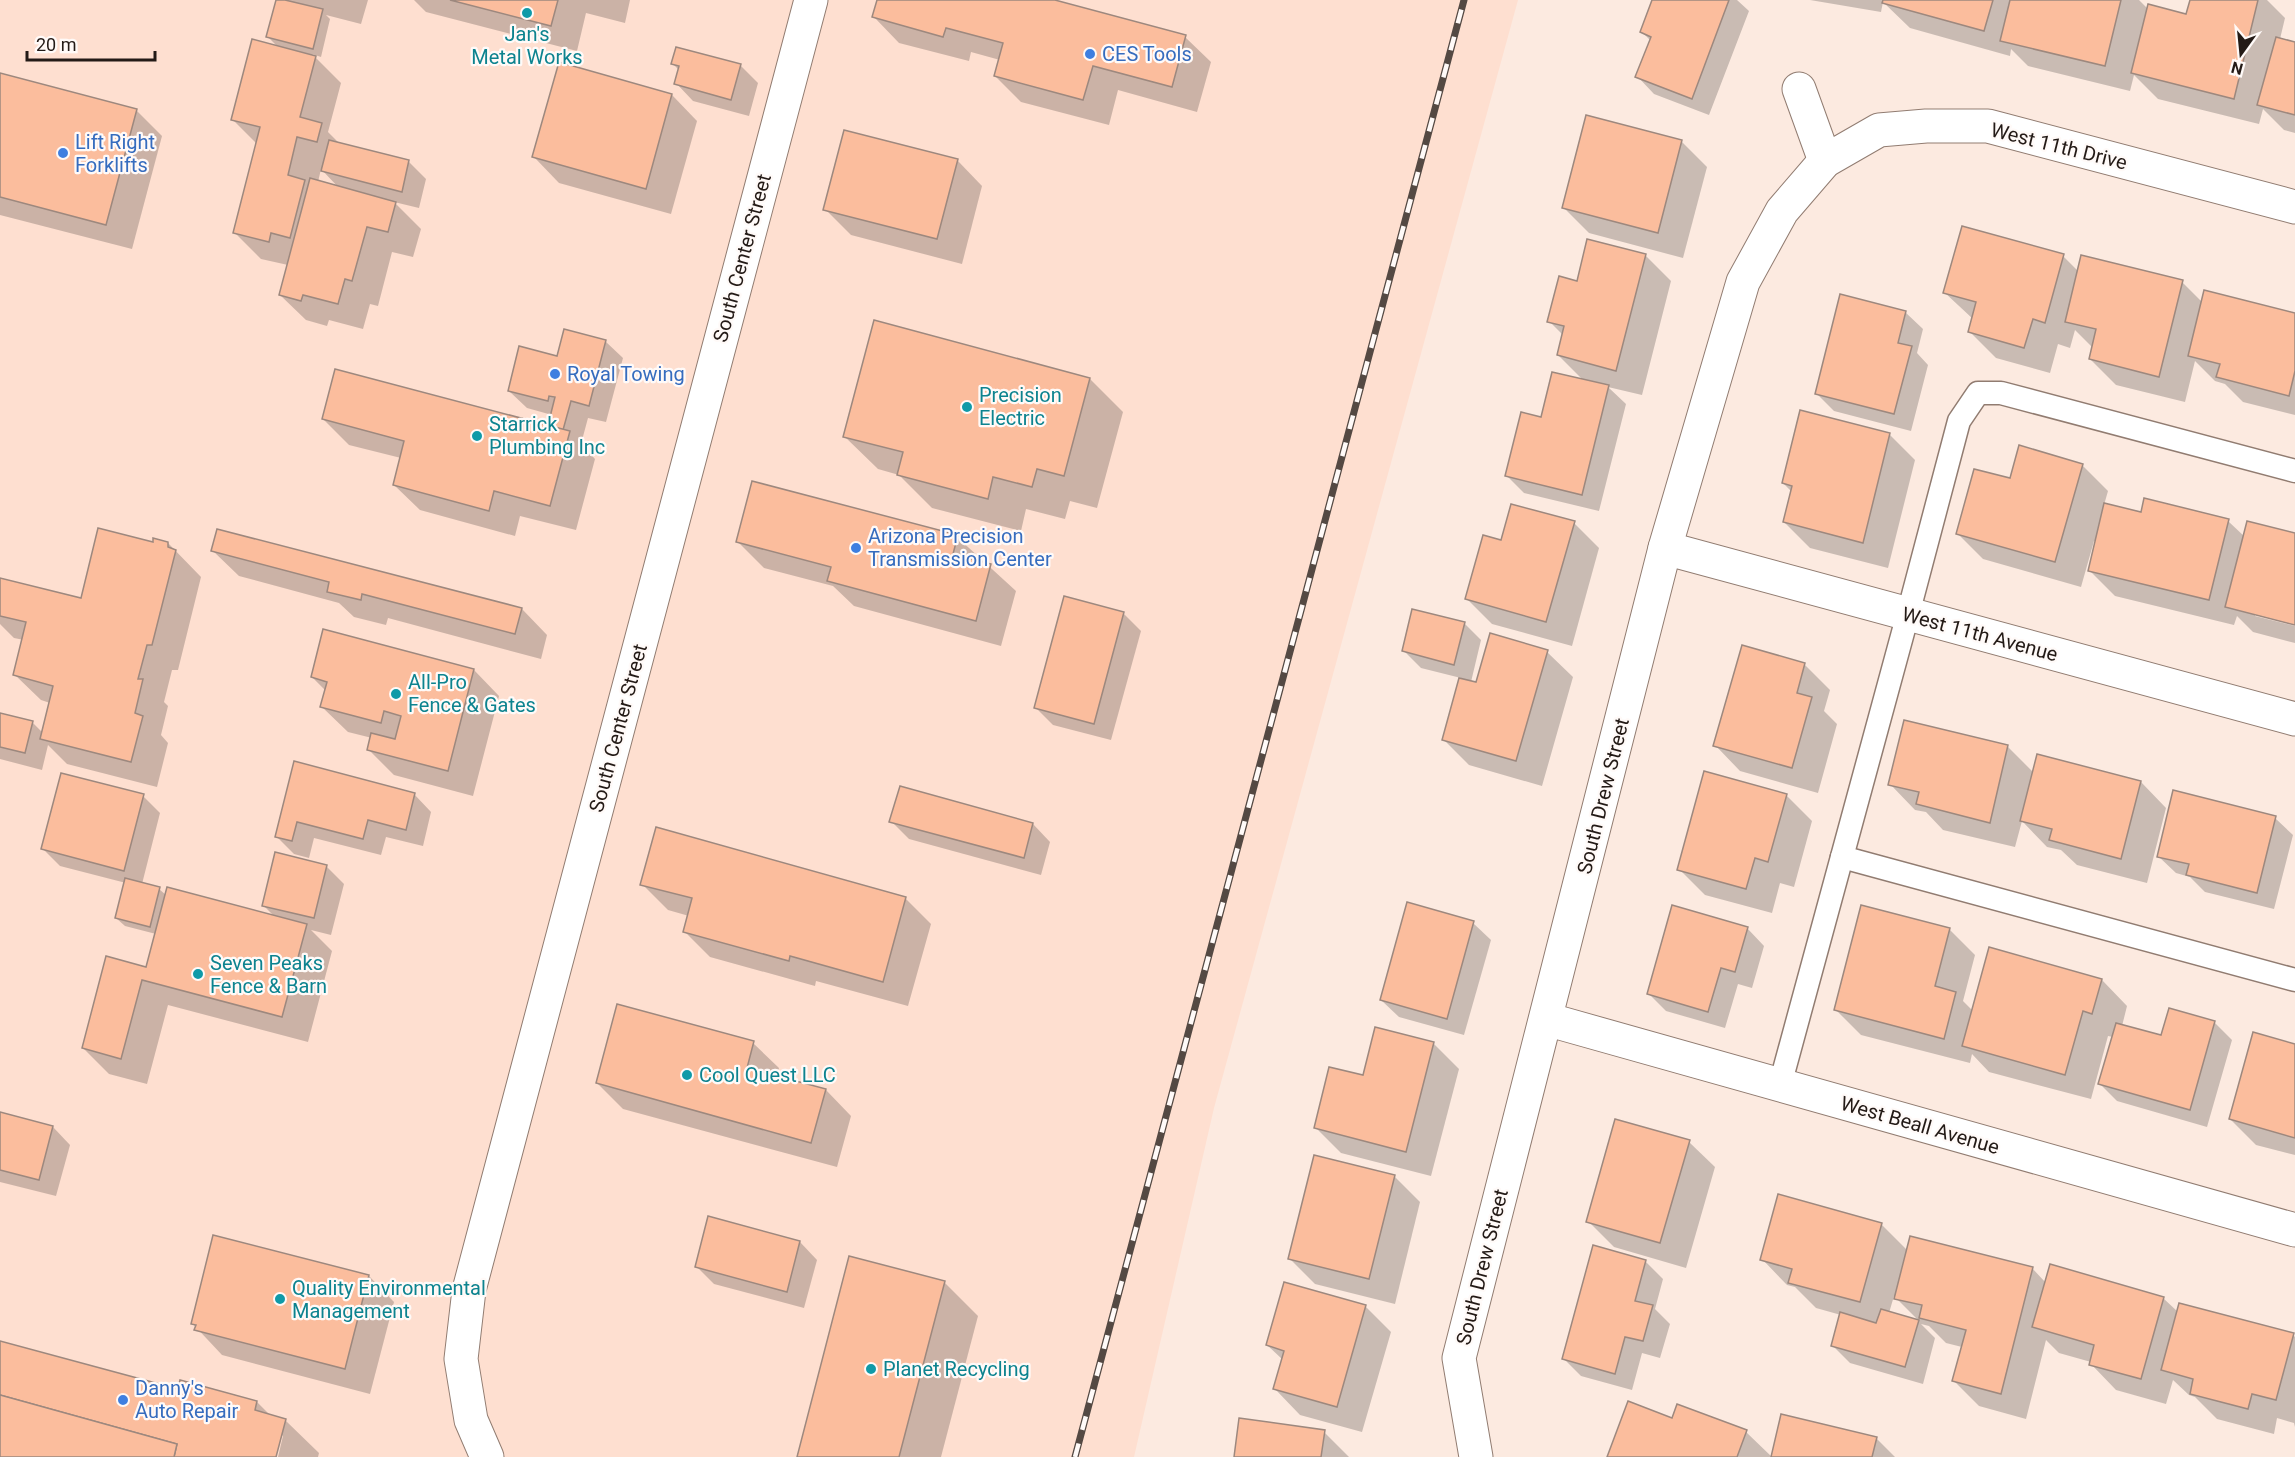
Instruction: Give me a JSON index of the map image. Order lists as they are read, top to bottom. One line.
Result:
{"streets":{"street":["West 11th Drive","South Center Street","West 11th Avenue","South Drew Street","West Beall Avenue"]},"crossings":[["West 11th Drive","South Drew Street"],["West 11th Avenue","South Drew Street"],["South Drew Street","West Beall Avenue"]],"places":["Jan's Metal Works","CES Tools","Lift Right Forklifts","Royal Towing","Precision Electric","Starrick Plumbing Inc","Arizona Precision Transmission Center","All-Pro Fence & Gates","Seven Peaks Fence & Barn","Cool Quest LLC","Quality Environmental Management","Planet Recycling","Danny's Auto Repair"],"scale_bar":"20 m","north":"bottom"}
